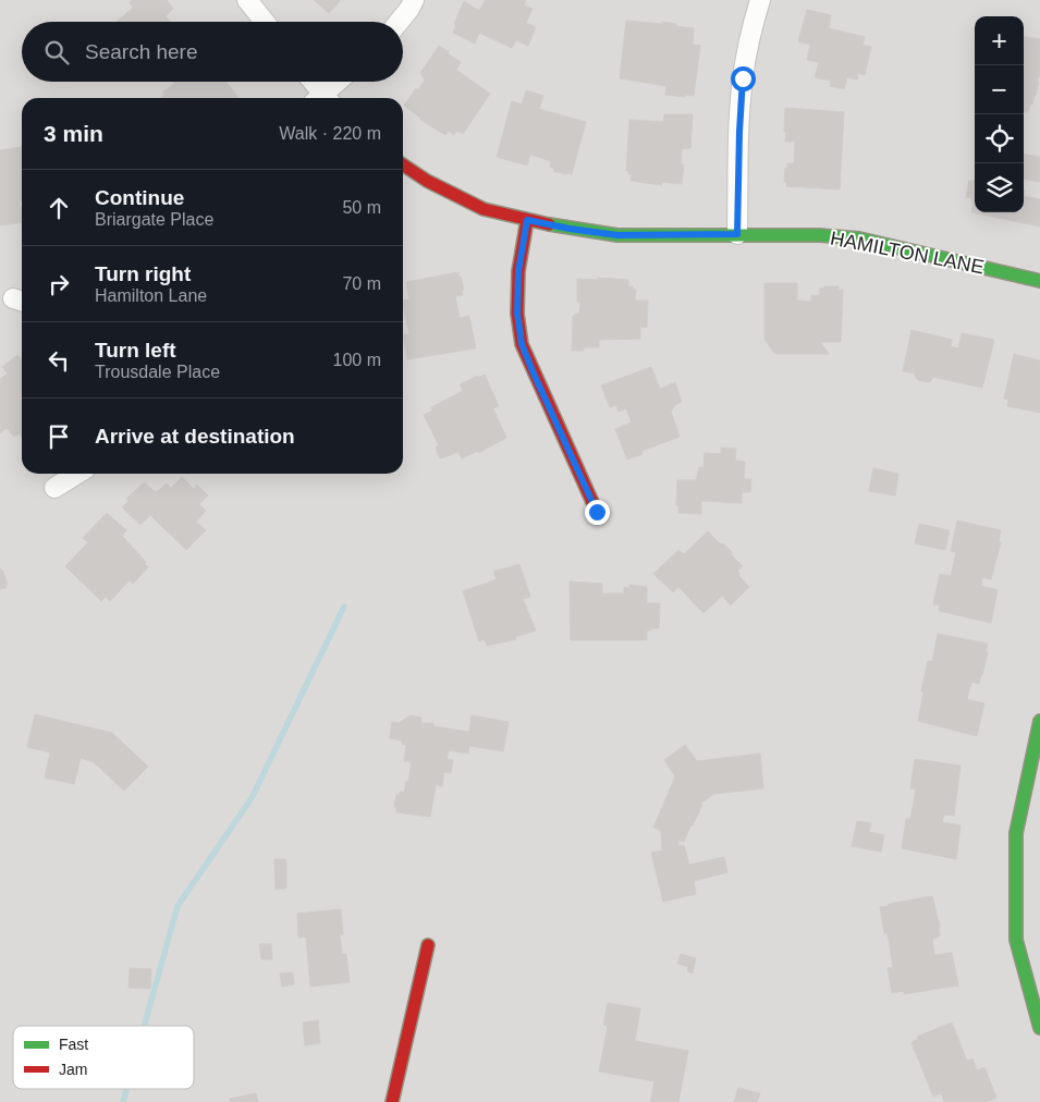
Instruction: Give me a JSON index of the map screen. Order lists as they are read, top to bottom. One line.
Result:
{"streets":{"street":["HAMILTON LANE"]},"legend":["Fast","Jam"],"page":{"map_buttons":["+","−"],"search":"Search here","heading":["3 min","Walk · 220 m"],"list":[["Continue","Briargate Place","50 m"],["Turn right","Hamilton Lane","70 m"],["Turn left","Trousdale Place","100 m"],"Arrive at destination"]}}
